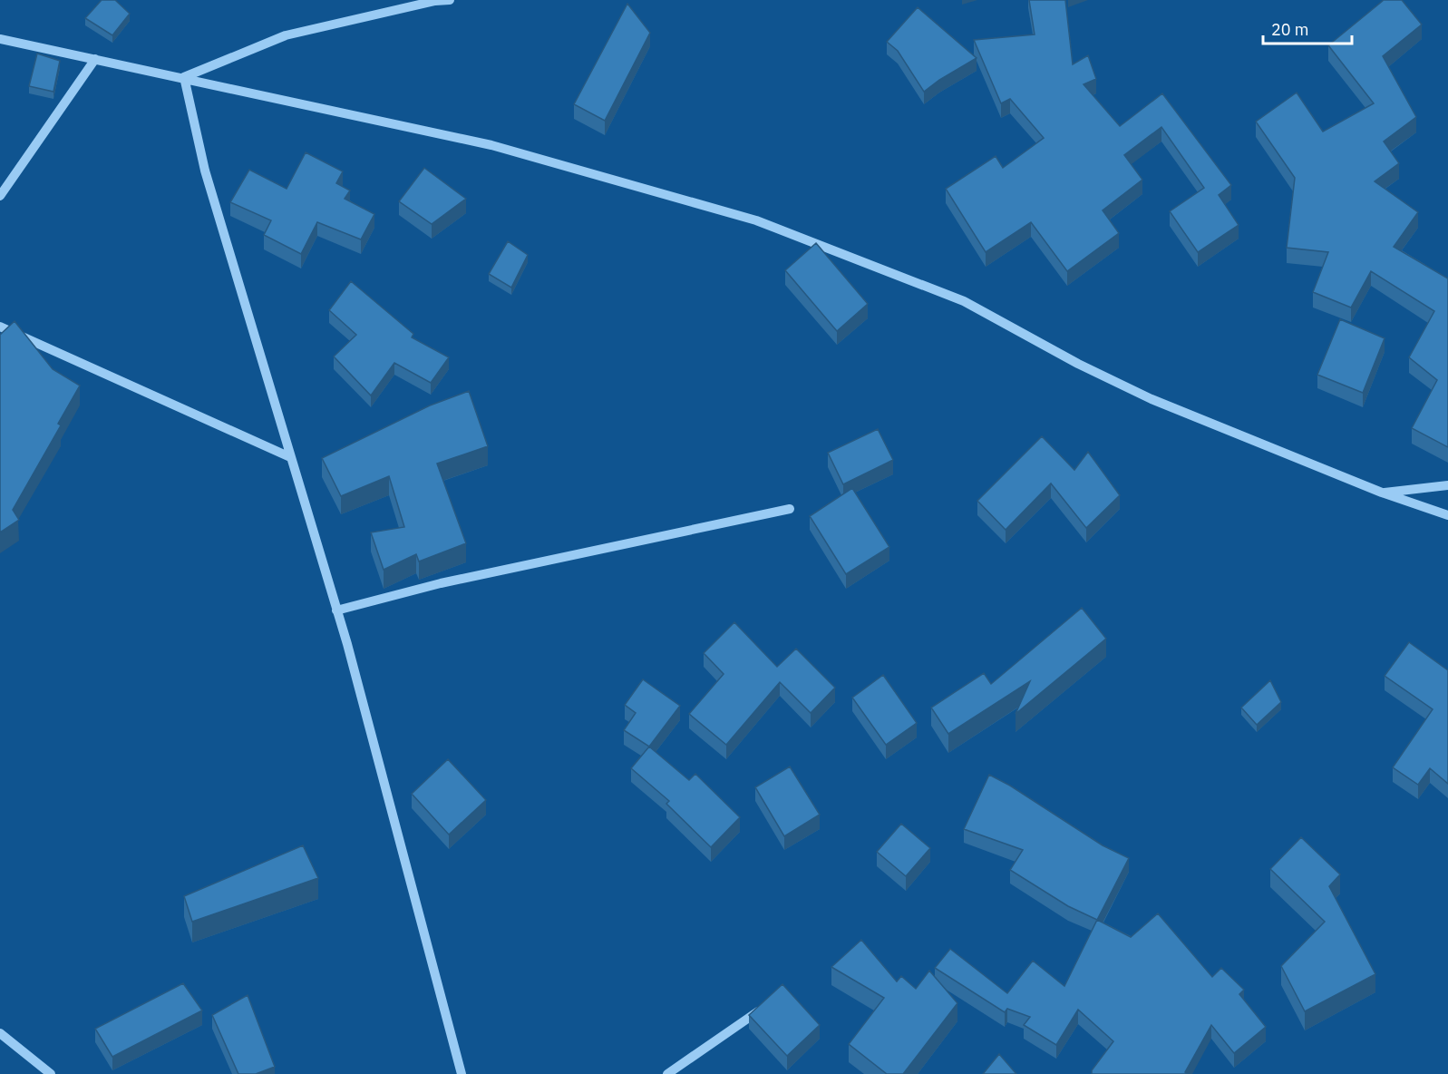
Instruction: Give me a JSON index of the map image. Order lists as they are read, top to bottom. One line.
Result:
{"scale_bar":"20 m"}
